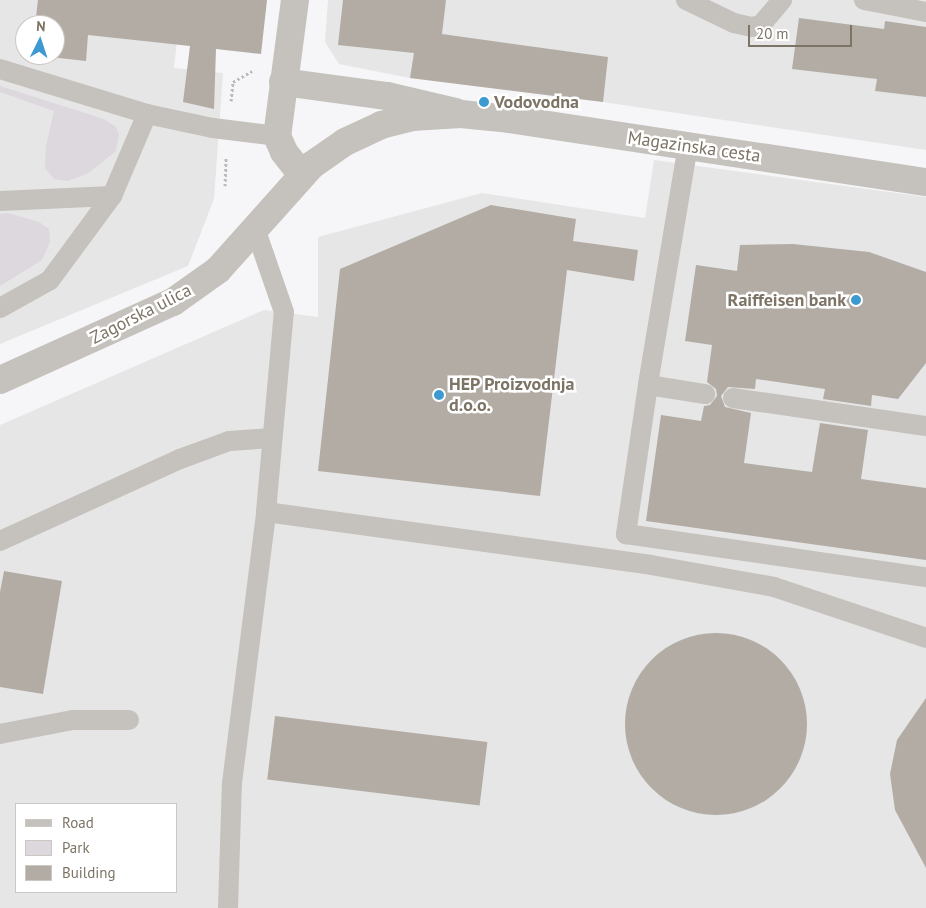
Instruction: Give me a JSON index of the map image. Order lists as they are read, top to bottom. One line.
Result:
{"streets":{"street":["Magazinska cesta","Zagorska ulica"]},"crossings":[["Magazinska cesta","Zagorska ulica"]],"places":["Vodovodna","Raiffeisen bank","HEP Proizvodnja d.o.o."],"legend":["Road","Park","Building"],"scale_bar":"20 m","north":"top"}
